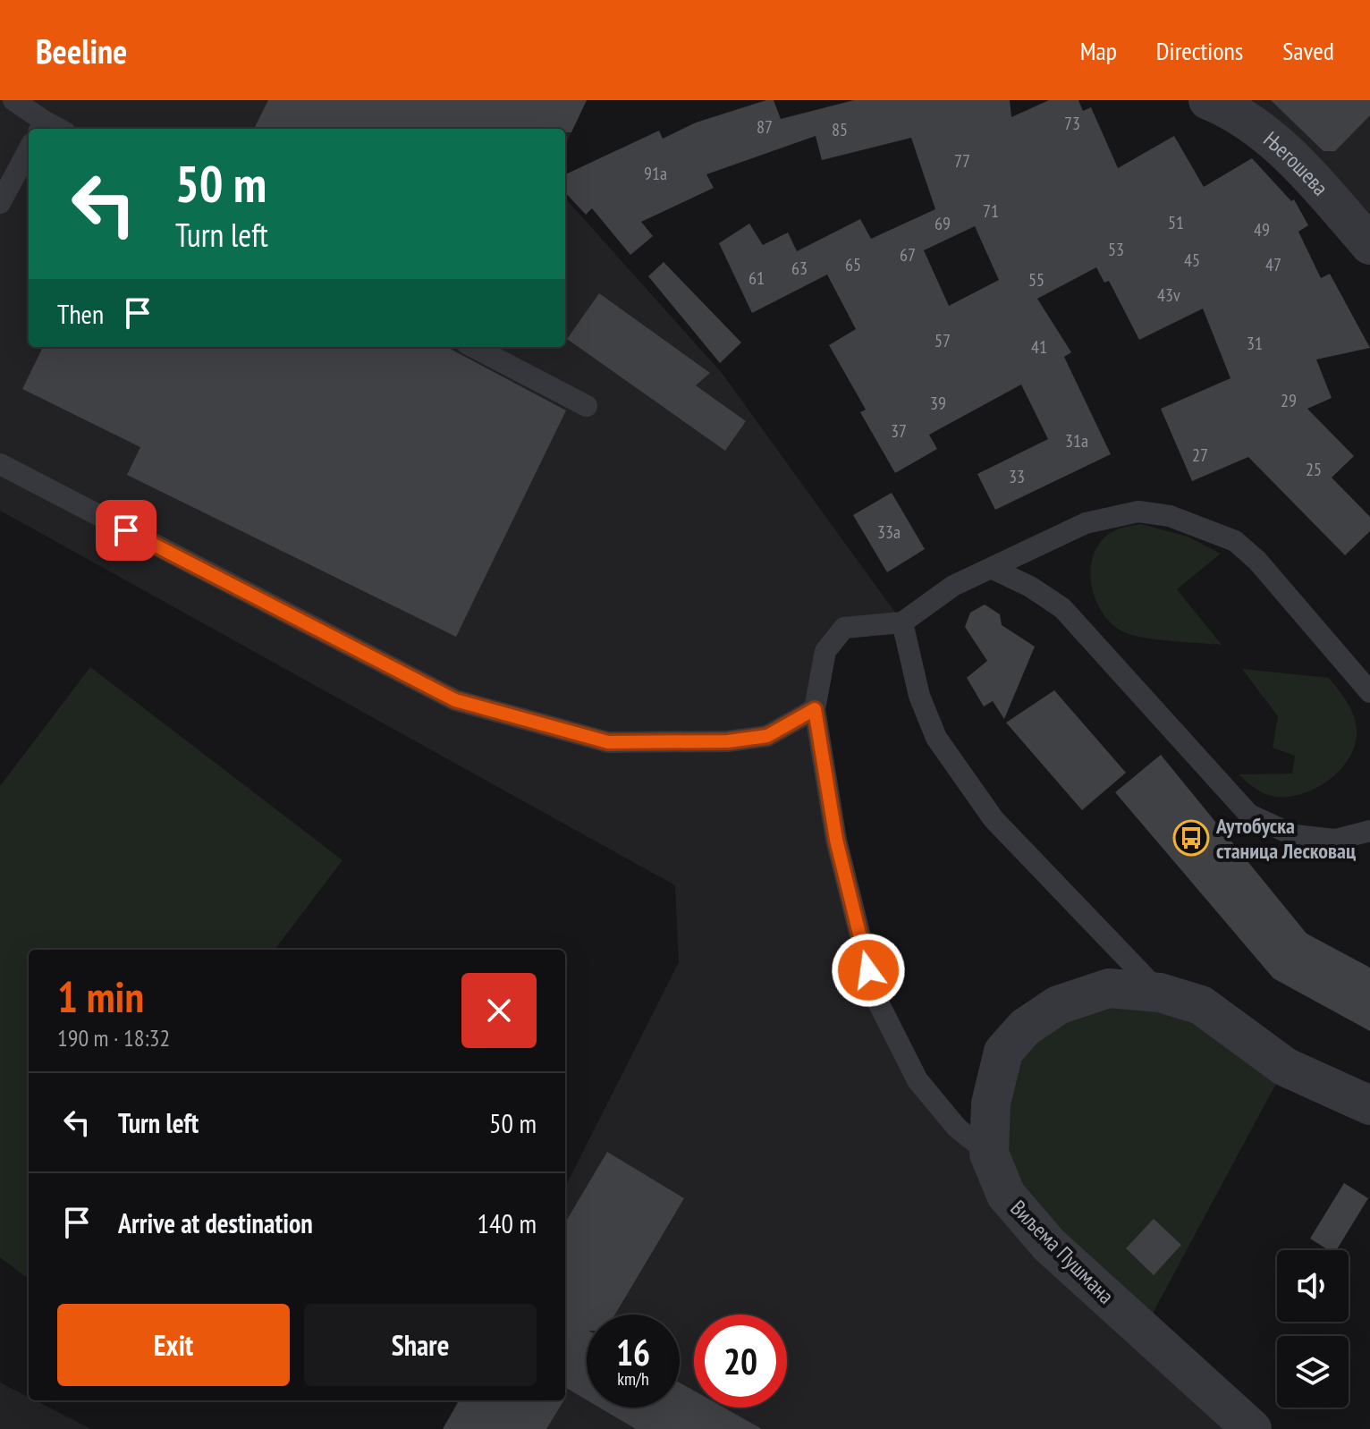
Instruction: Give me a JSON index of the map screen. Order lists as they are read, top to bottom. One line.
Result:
{"streets":{"street":["Његошева","Виљема Пушмана"]},"places":{"bus stop":["Аутобуска станица Лесковац"]},"house_numbers":["73","87","85","77","91a","71","51","69","49","53","67","45","65","47","63","61","55","43v","57","31","41","29","39","37","31a","27","25","33","33a"],"page":{"header":"Beeline","nav":["Map","Directions","Saved"],"turn":["50 m","Turn left"],"then":"Then","heading":["1 min","190 m · 18:32"],"list":[{"name":"Turn left","value":"50 m"},{"name":"Arrive at destination","value":"140 m"}],"buttons":["Exit","Share"],"speed":"16 km/h","limit":"20"}}
